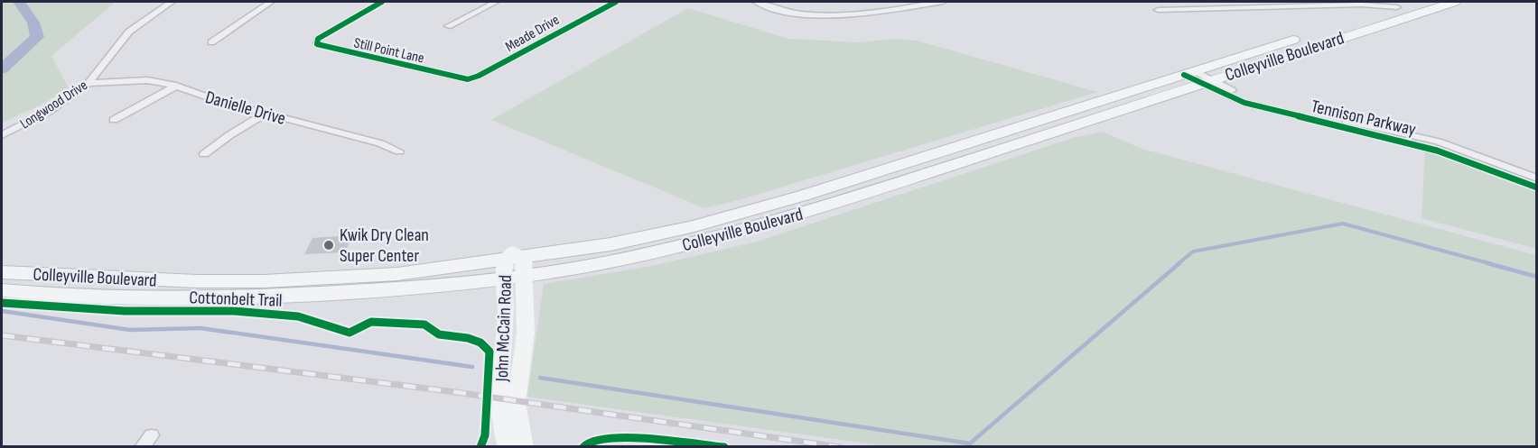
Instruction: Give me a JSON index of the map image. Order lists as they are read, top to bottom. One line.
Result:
{"streets":{"main road":["Colleyville Boulevard","John McCain Road"],"street":["Meade Drive","Still Point Lane","Longwood Drive","Danielle Drive","Tennison Parkway"],"cycle path":["Cottonbelt Trail"]},"crossings":[["Meade Drive","Still Point Lane"],["Colleyville Boulevard","Tennison Parkway"],["Colleyville Boulevard","John McCain Road"],["Longwood Drive","Danielle Drive"]],"places":["Kwik Dry Clean Super Center"]}
